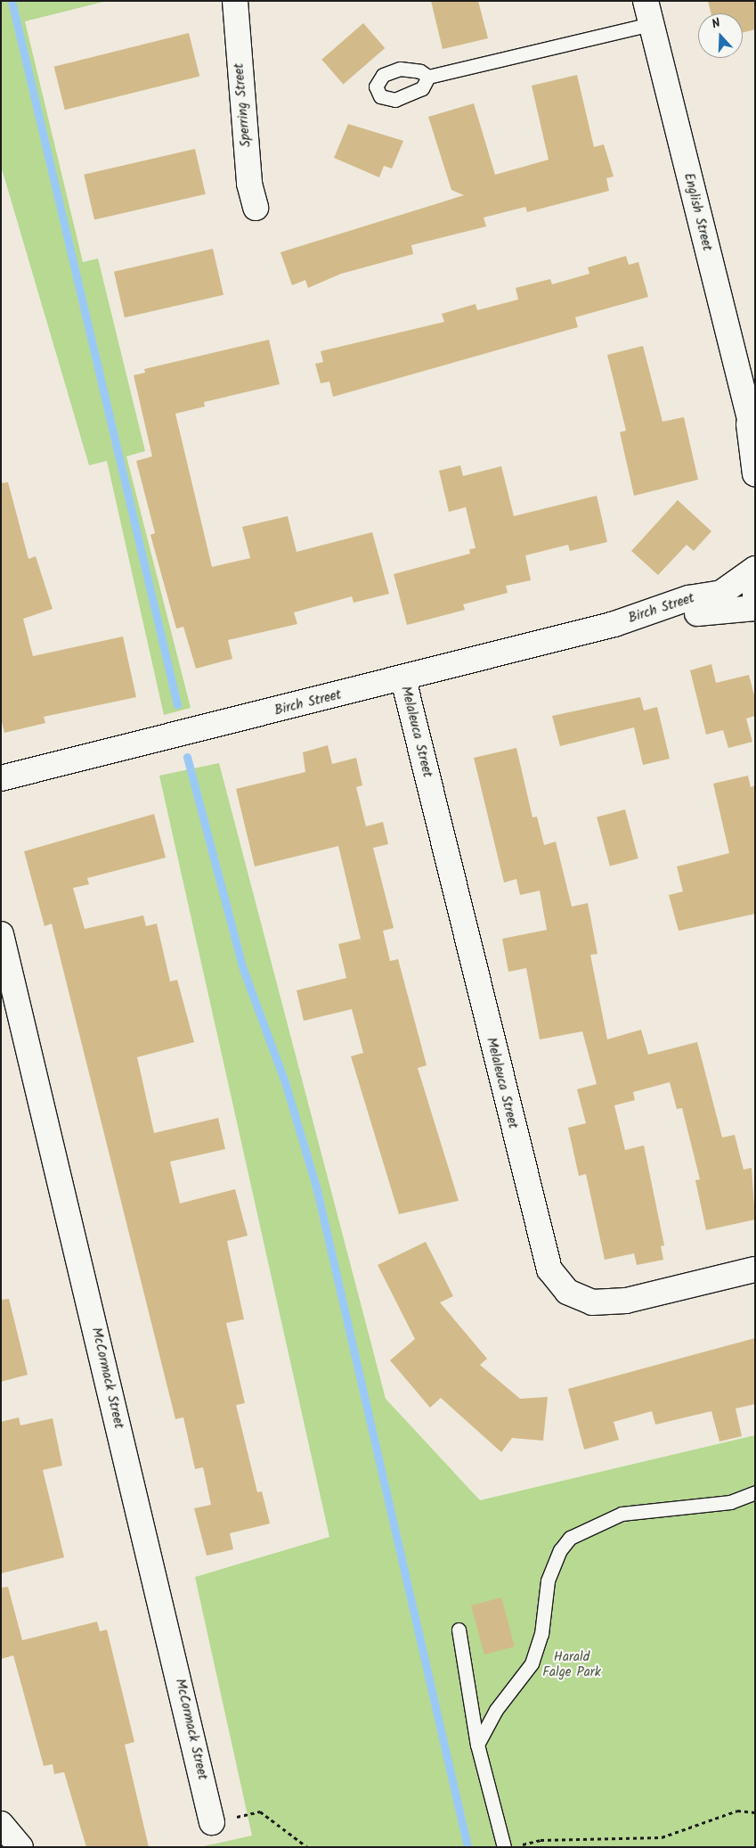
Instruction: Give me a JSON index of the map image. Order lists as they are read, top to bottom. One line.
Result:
{"streets":{"street":["Sperring Street","English Street","Birch Street","Melaleuca Street","McCormack Street"]},"crossings":[["Birch Street","Melaleuca Street"]],"parks":["Harald Falge Park"],"north":"top"}
